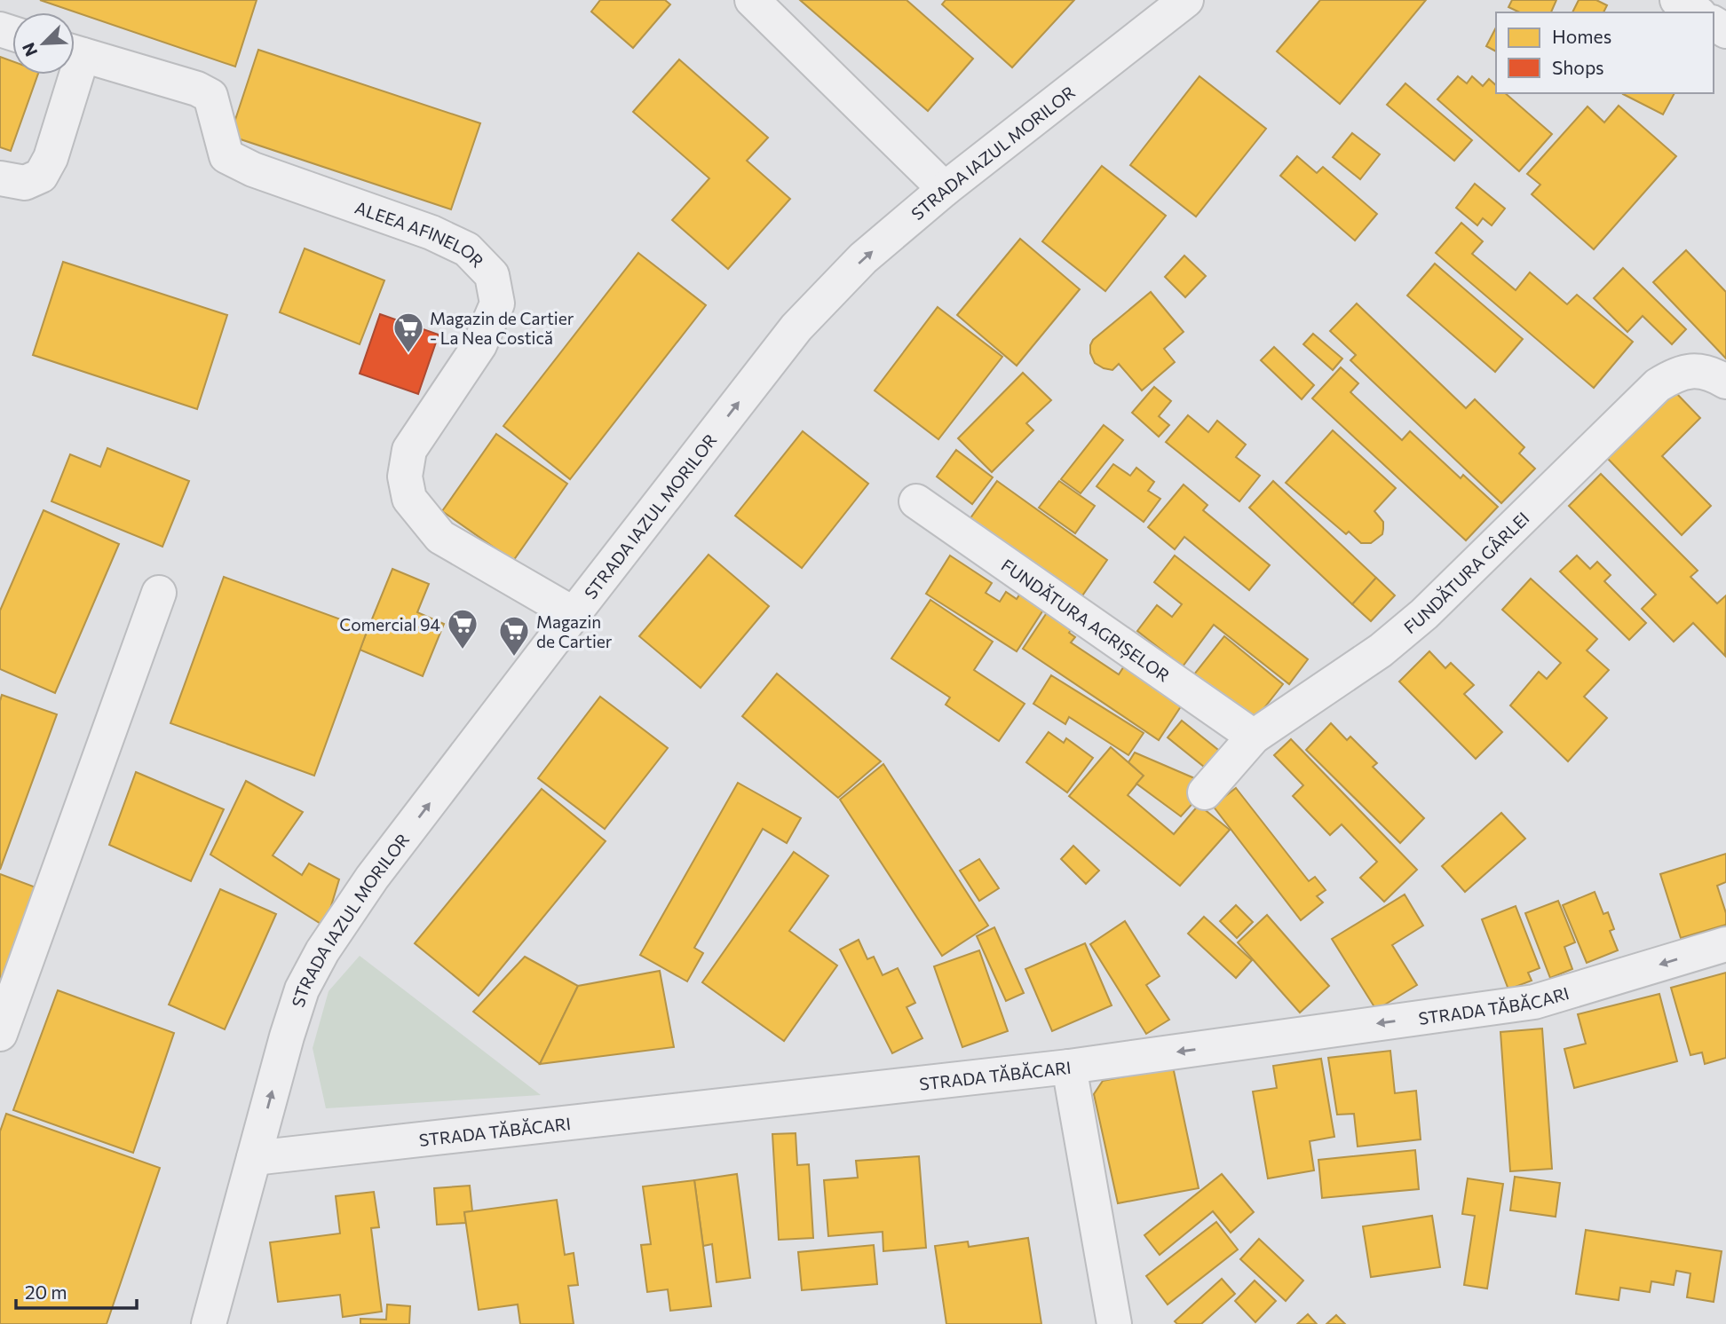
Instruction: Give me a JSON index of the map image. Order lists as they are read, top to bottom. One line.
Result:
{"streets":{"street":["STRADA IAZUL MORILOR","ALEEA AFINELOR","FUNDĂTURA GÂRLEI","FUNDĂTURA AGRIȘELOR","STRADA TĂBĂCARI"]},"crossings":[["STRADA IAZUL MORILOR","ALEEA AFINELOR"],["STRADA IAZUL MORILOR","STRADA TĂBĂCARI"],["FUNDĂTURA GÂRLEI","FUNDĂTURA AGRIȘELOR"]],"one_way":["STRADA IAZUL MORILOR","STRADA TĂBĂCARI"],"places":{"supermarket":["Magazin de Cartier - La Nea Costică","Comercial 94","Magazin de Cartier"]},"legend":["Homes","Shops"],"scale_bar":"20 m","north":"bottom left"}
